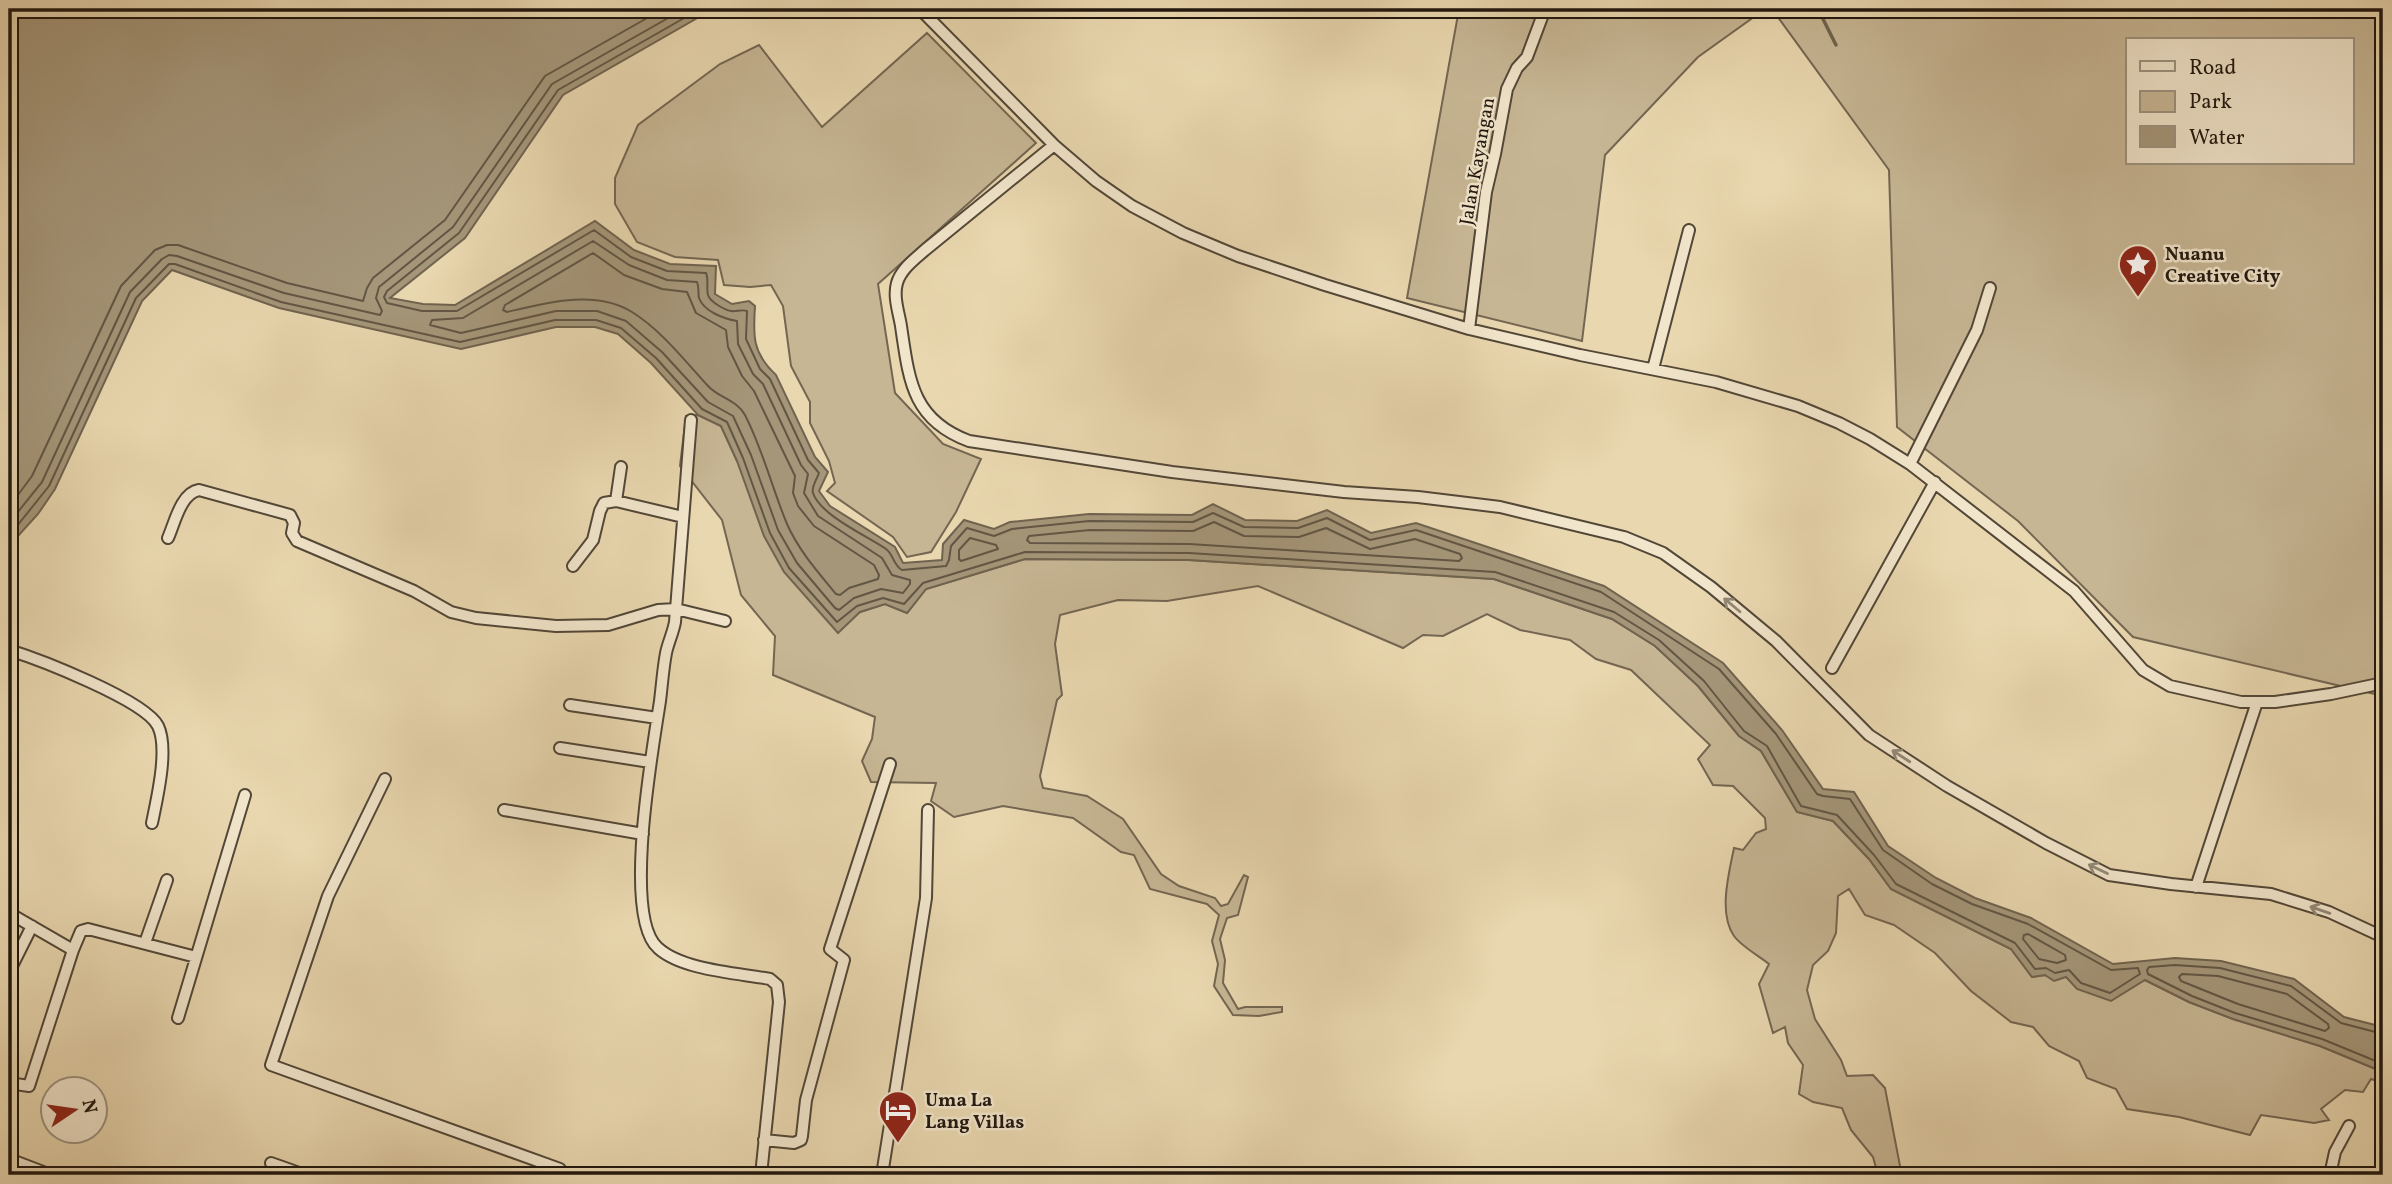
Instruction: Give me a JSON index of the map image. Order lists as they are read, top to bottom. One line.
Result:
{"streets":{"street":["Jalan Kayangan"]},"places":{"place":["Nuanu Creative City"],"hotel":["Uma La Lang Villas"]},"legend":["Road","Park","Water"],"north":"right"}
